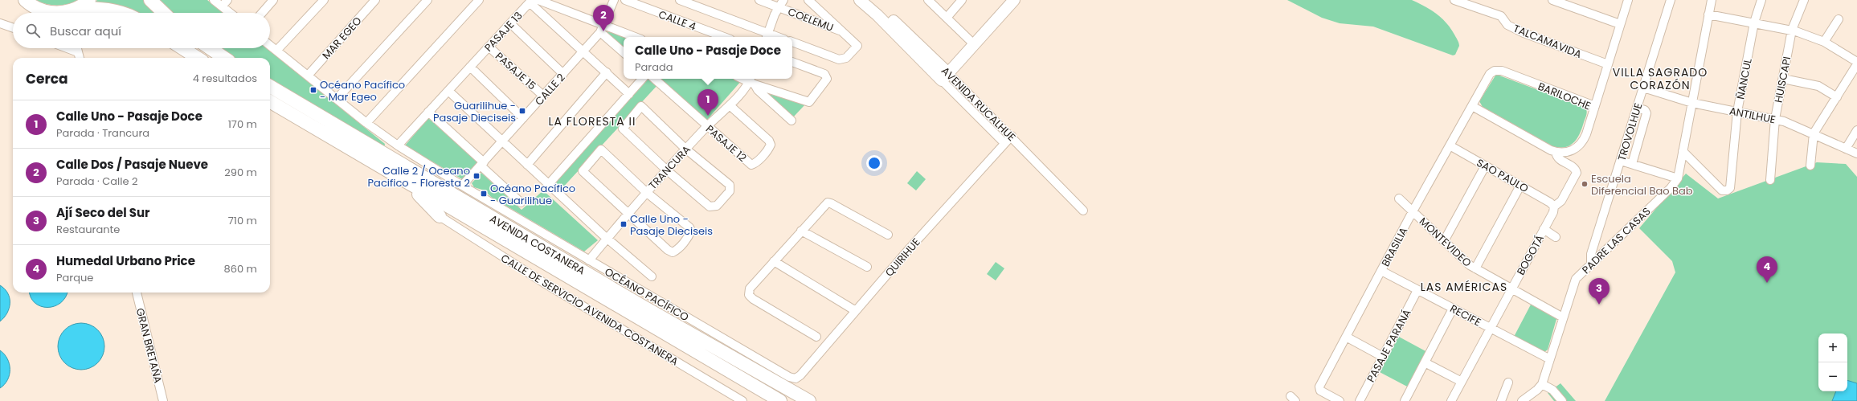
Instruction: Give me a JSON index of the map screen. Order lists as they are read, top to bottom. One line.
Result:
{"streets":{"main road":["AVENIDA COSTANERA"],"street":["COELEMU","CALLE 4","PASAJE 13","MAR EGEO","TALCAMAVIDA","PASAJE 15","ÑANCUL","HUISCAPI","CALLE 2","BARILOCHE","AVENIDA RUCALHUE","ANTILHUE","TROVOLHUE","PASAJE 12","TRANCURA","SAO PAULO","PADRE LAS CASAS","MONTEVIDEO","BRASILIA","BOGOTÁ","QUIRIHUE","OCÉANO PACÍFICO","CALLE DE SERVICIO AVENIDA COSTANERA","RECIFE","GRAN BRETAÑA","PASAJE PARANÁ"]},"crossings":[["PASAJE 13","PASAJE 15"],["PASAJE 13","CALLE 2"],["PASAJE 13","OCÉANO PACÍFICO"],["MAR EGEO","OCÉANO PACÍFICO"],["PASAJE 15","CALLE 2"],["ÑANCUL","ANTILHUE"],["ÑANCUL","PADRE LAS CASAS"],["HUISCAPI","ANTILHUE"],["CALLE 2","OCÉANO PACÍFICO"],["BARILOCHE","BRASILIA"],["BARILOCHE","BOGOTÁ"],["AVENIDA RUCALHUE","QUIRIHUE"],["ANTILHUE","TROVOLHUE"],["ANTILHUE","PADRE LAS CASAS"],["TROVOLHUE","PADRE LAS CASAS"],["PASAJE 12","TRANCURA"],["TRANCURA","OCÉANO PACÍFICO"],["SAO PAULO","BRASILIA"],["SAO PAULO","BOGOTÁ"],["PADRE LAS CASAS","MONTEVIDEO"],["PADRE LAS CASAS","RECIFE"],["MONTEVIDEO","BRASILIA"],["MONTEVIDEO","BOGOTÁ"],["BRASILIA","RECIFE"],["BOGOTÁ","RECIFE"],["QUIRIHUE","OCÉANO PACÍFICO"],["RECIFE","PASAJE PARANÁ"]],"districts":["VILLA SAGRADO CORAZÓN","LA FLORESTA II","LAS AMÉRICAS"],"places":{"transit":["Océano Pacífico - Mar Egeo","Guarilihue - Pasaje Dieciseis","Calle 2 / Oceano Pacifico - Floresta 2","Océano Pacífico - Guarilihue","Calle Uno - Pasaje Dieciseis"],"other":["Escuela Diferencial Bao Bab"]},"page":{"pins":["2","1","4","3"],"search":"Buscar aquí","popup":["Calle Uno - Pasaje Doce","Parada"],"heading":["Cerca","4 resultados"],"list":[{"mark":"1","name":"Calle Uno - Pasaje Doce","note":"Parada · Trancura","value":"170 m"},{"mark":"2","name":"Calle Dos / Pasaje Nueve","note":"Parada · Calle 2","value":"290 m"},{"mark":"3","name":"Ají Seco del Sur","note":"Restaurante","value":"710 m"},{"mark":"4","name":"Humedal Urbano Price","note":"Parque","value":"860 m"}],"map_buttons":["+","−"]}}
